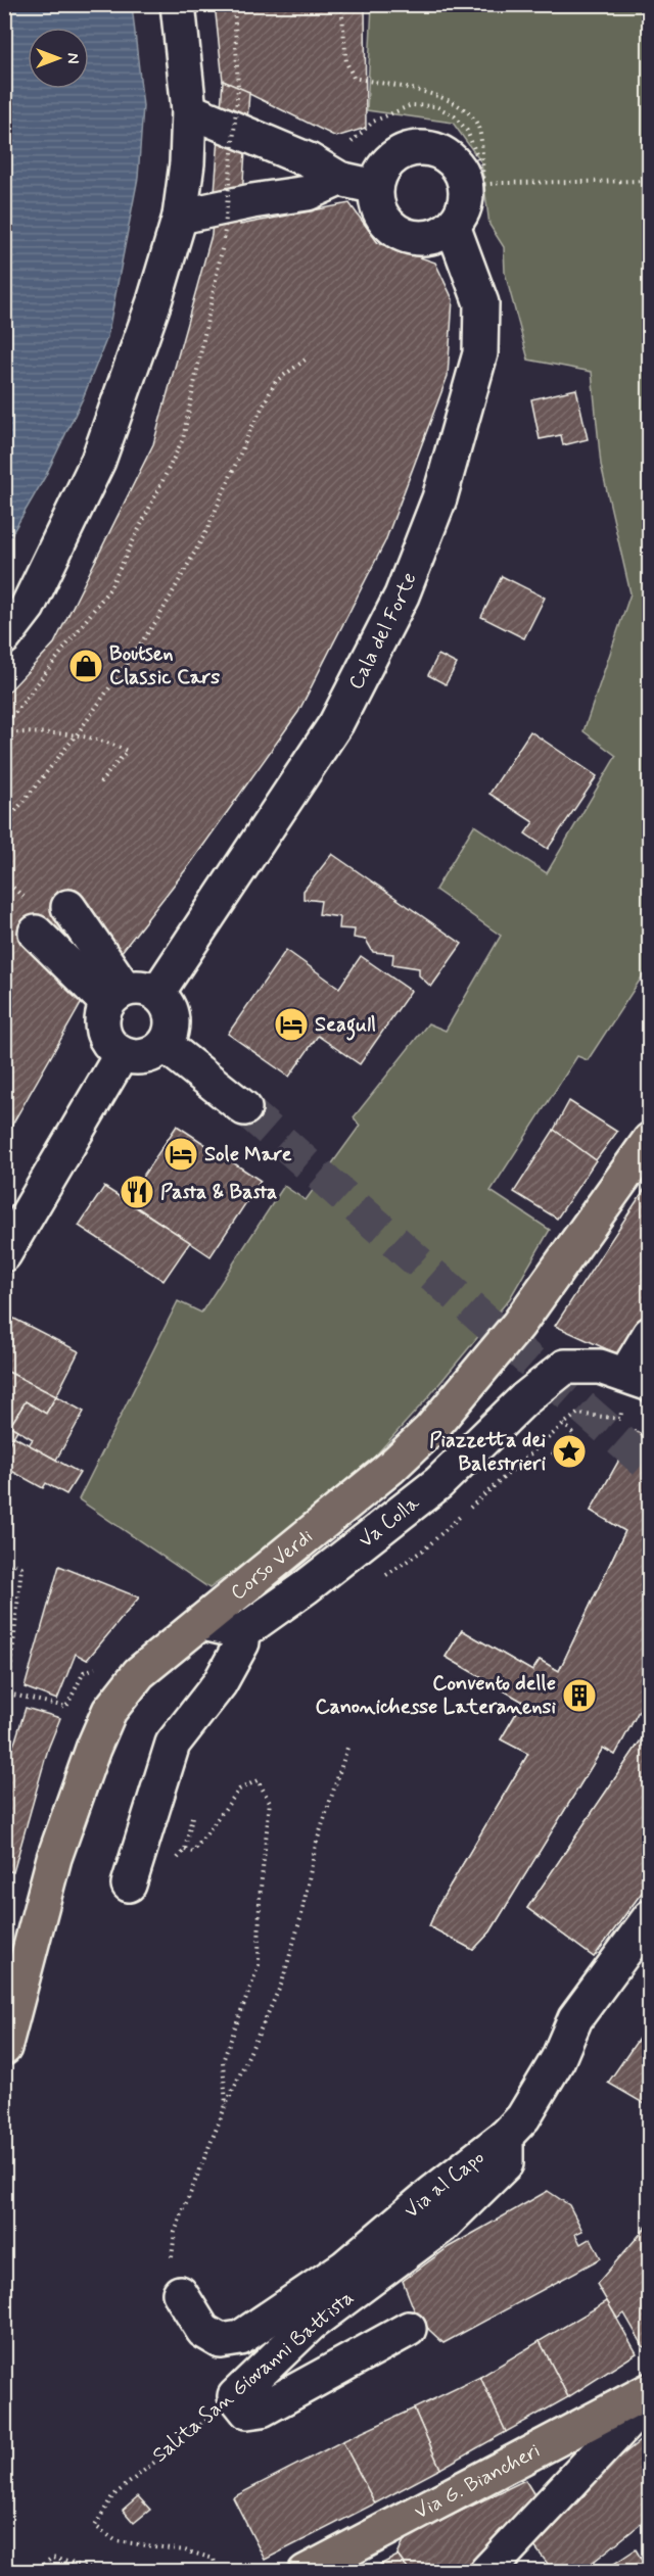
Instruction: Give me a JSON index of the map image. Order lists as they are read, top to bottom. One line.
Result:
{"streets":{"main road":["Corso Verdi","Via G. Biancheri"],"street":["Cala del Forte","Va Colla","Via al Capo","Salita San Giovanni Battista"]},"crossings":[["Via al Capo","Salita San Giovanni Battista"]],"places":{"shop":["Boutsen Classic Cars"],"hotel":["Seagull","Sole Mare"],"restaurant":["Pasta & Basta"],"place":["Piazzetta dei Balestrieri"],"building":["Convento delle Canonichesse Lateranensi"]},"north":"right"}
